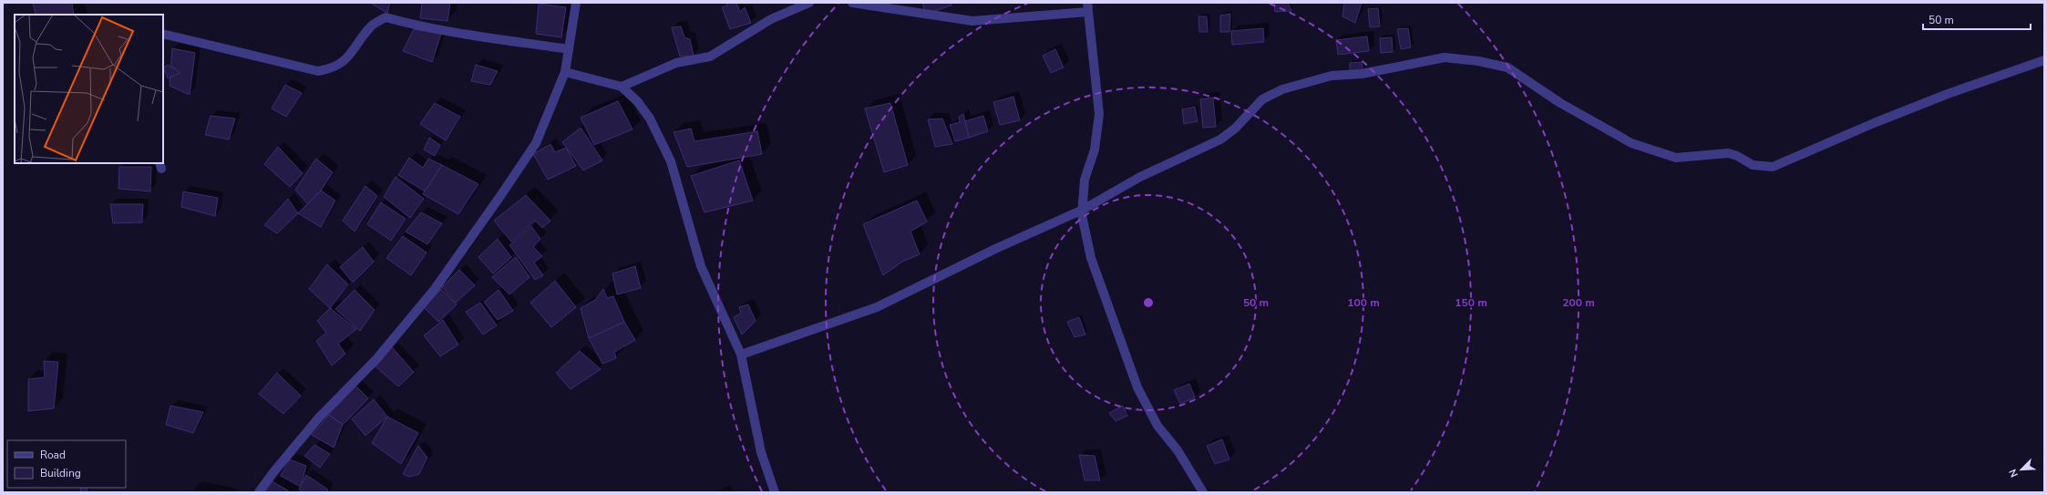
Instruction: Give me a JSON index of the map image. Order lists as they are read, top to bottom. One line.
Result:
{"legend":["Road","Building"],"scale_bar":"50 m","north":"bottom left","rings":["50 m","100 m","150 m","200 m"]}
